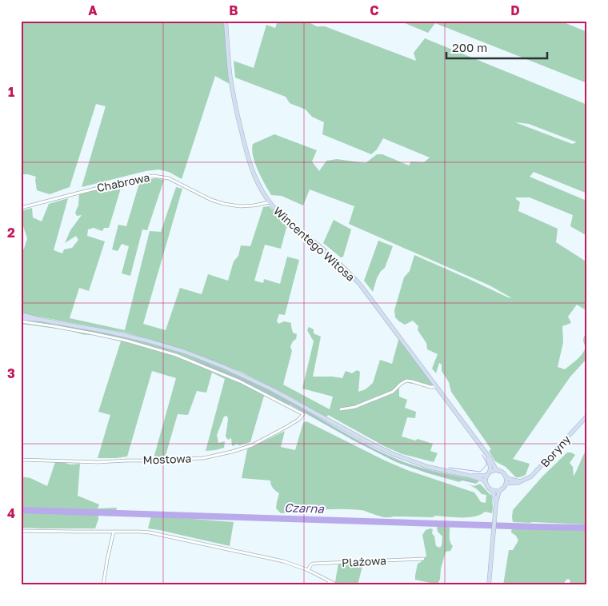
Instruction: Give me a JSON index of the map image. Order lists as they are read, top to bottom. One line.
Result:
{"streets":{"main road":["Wincentego Witosa","Boryny"],"street":["Chabrowa","Mostowa","Plażowa"]},"crossings":[["Chabrowa","Wincentego Witosa"],["Wincentego Witosa","Boryny"]],"water":["Czarna"],"scale_bar":"200 m","grid":{"columns":["A","B","C","D"],"rows":["1","2","3","4"]}}
